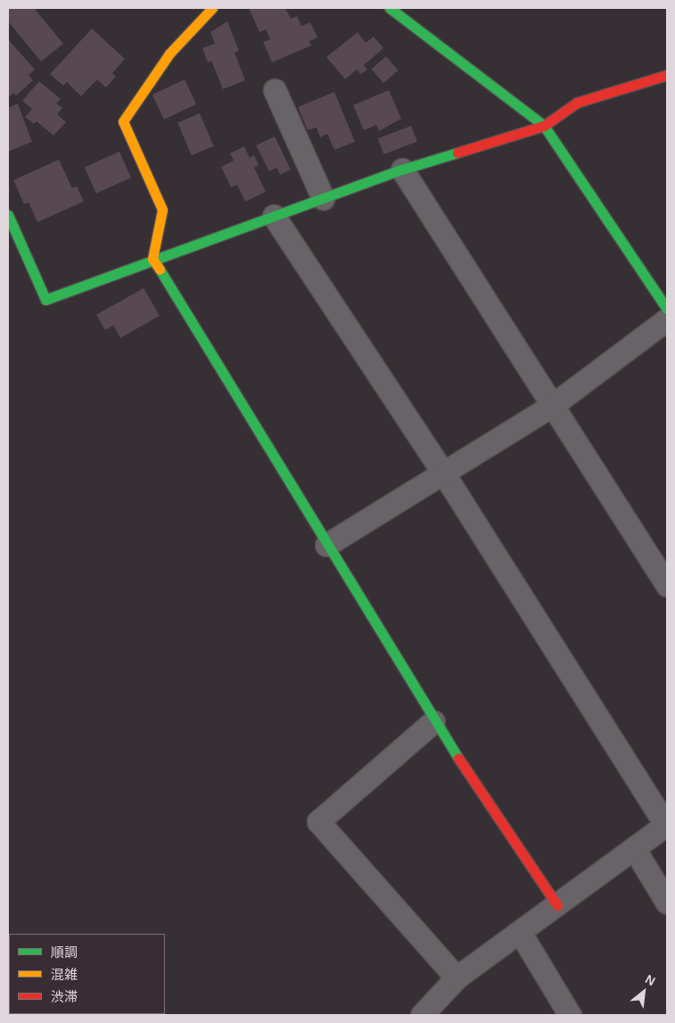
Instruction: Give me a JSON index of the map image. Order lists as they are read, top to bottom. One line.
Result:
{"legend":["順調","混雑","渋滞"],"north":"top right"}
